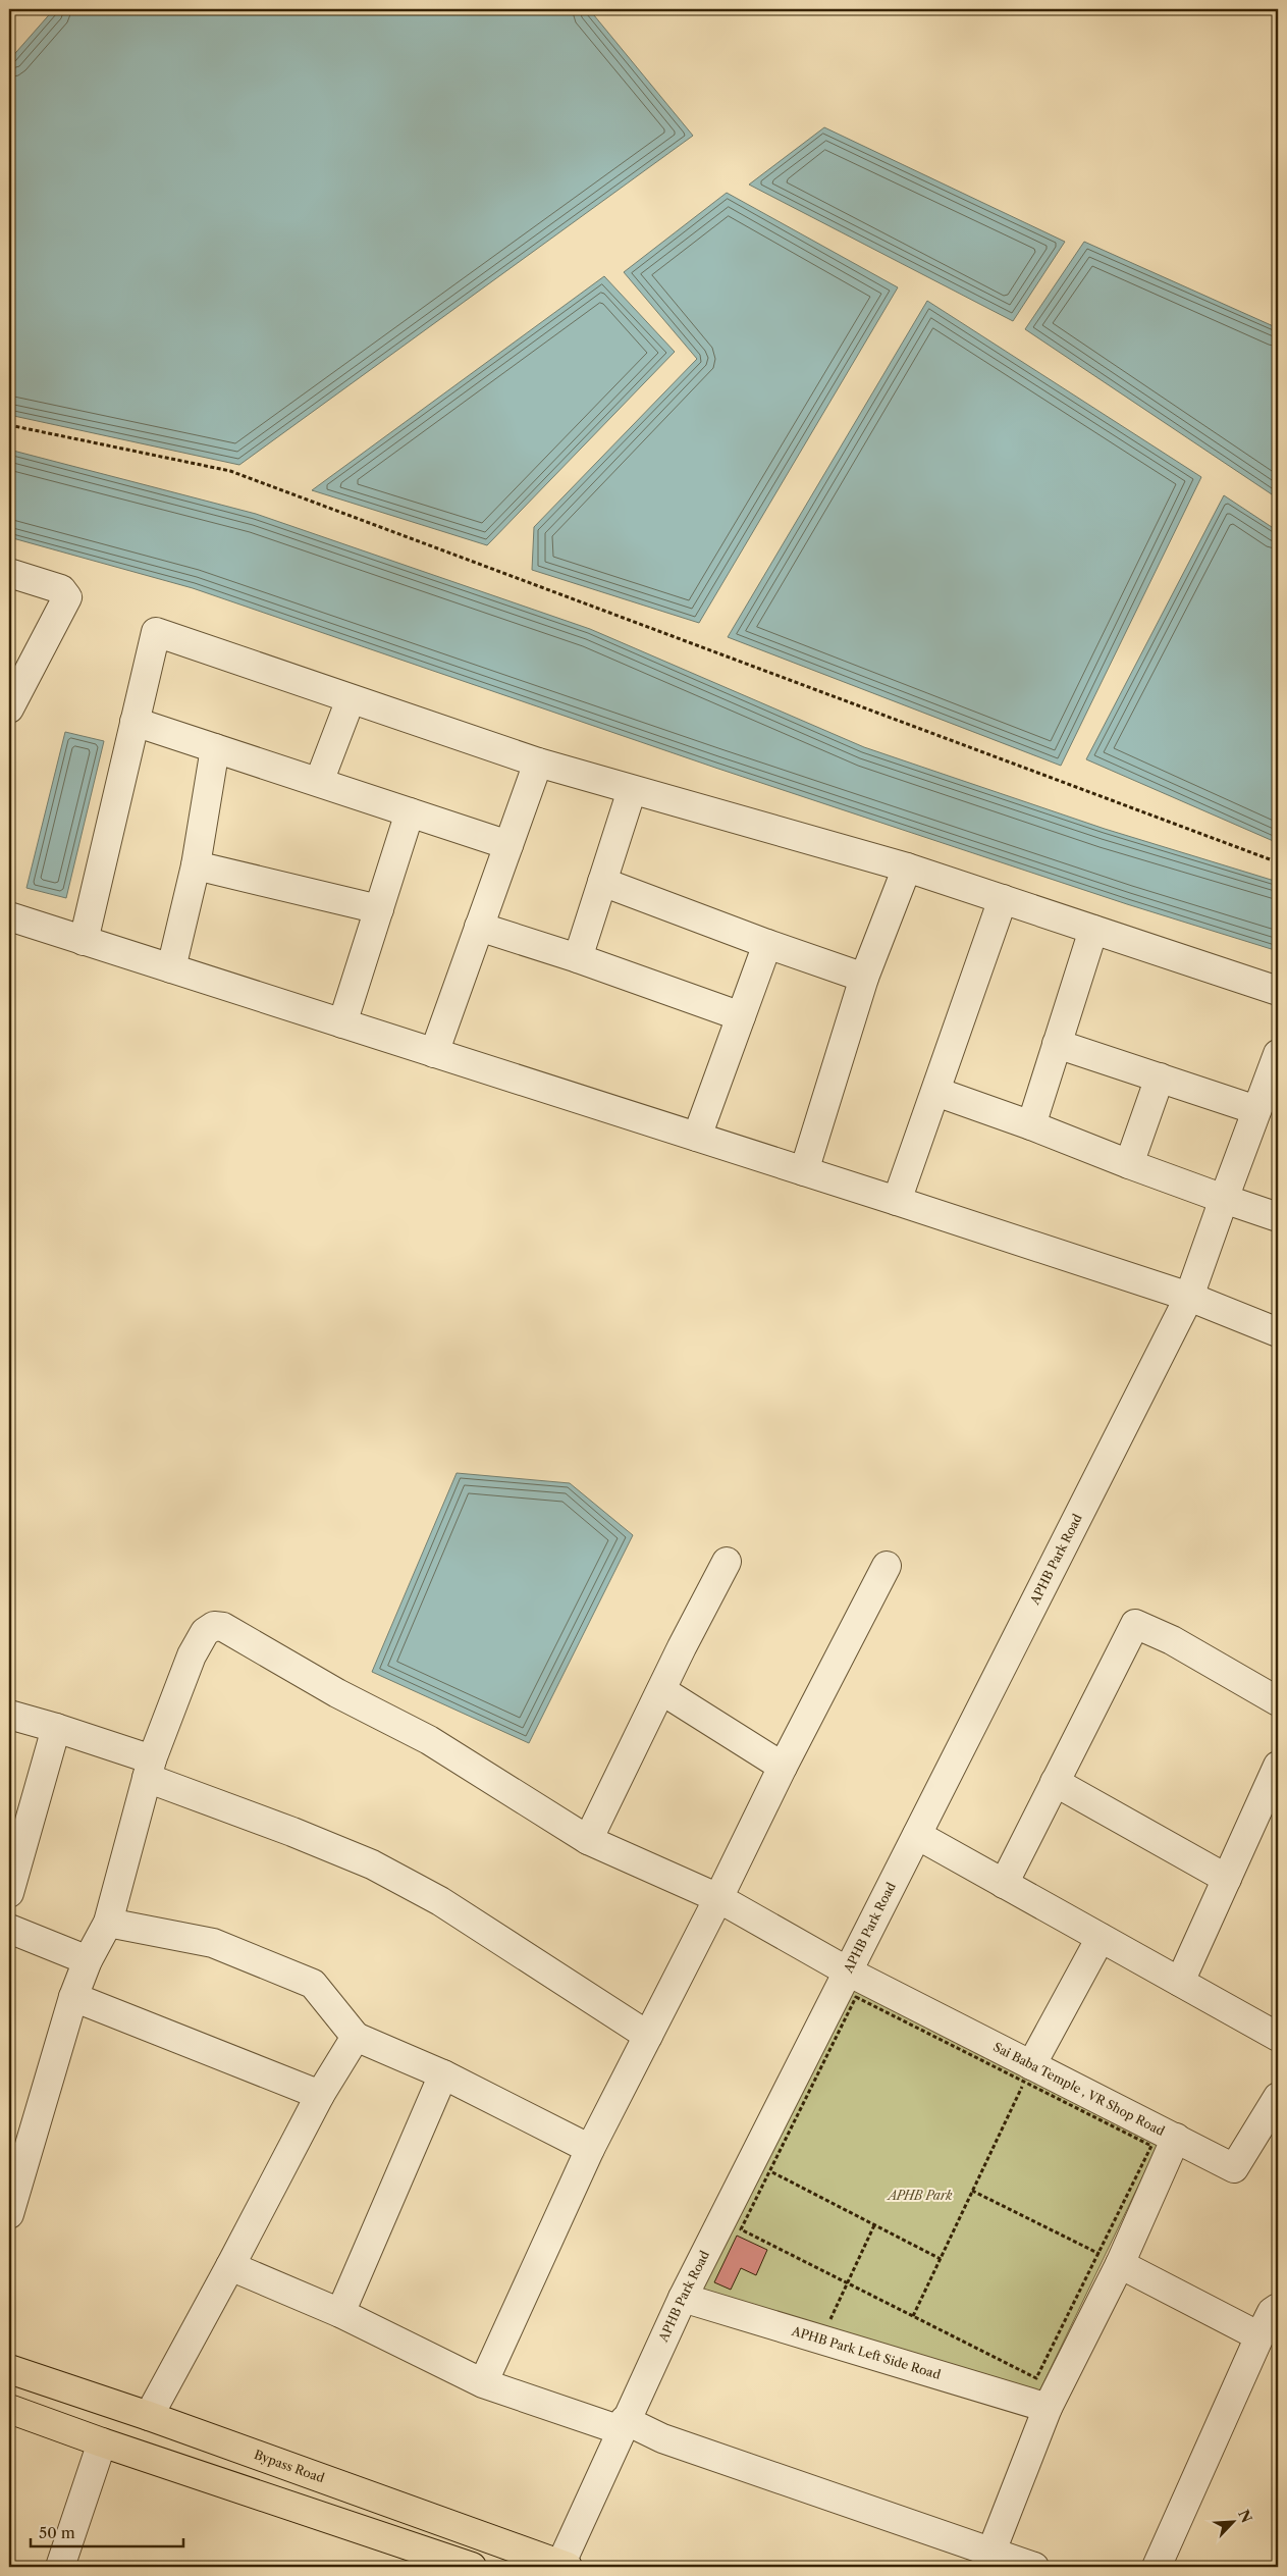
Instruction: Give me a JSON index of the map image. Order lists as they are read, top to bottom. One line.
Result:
{"streets":{"main road":["Bypass Road"],"street":["APHB Park Road","Sai Baba Temple , VR Shop Road","APHB Park Left Side Road"]},"crossings":[["APHB Park Road","Sai Baba Temple , VR Shop Road"],["APHB Park Road","APHB Park Left Side Road"],["APHB Park Road","Bypass Road"]],"parks":["APHB Park"],"scale_bar":"50 m","north":"top right"}
